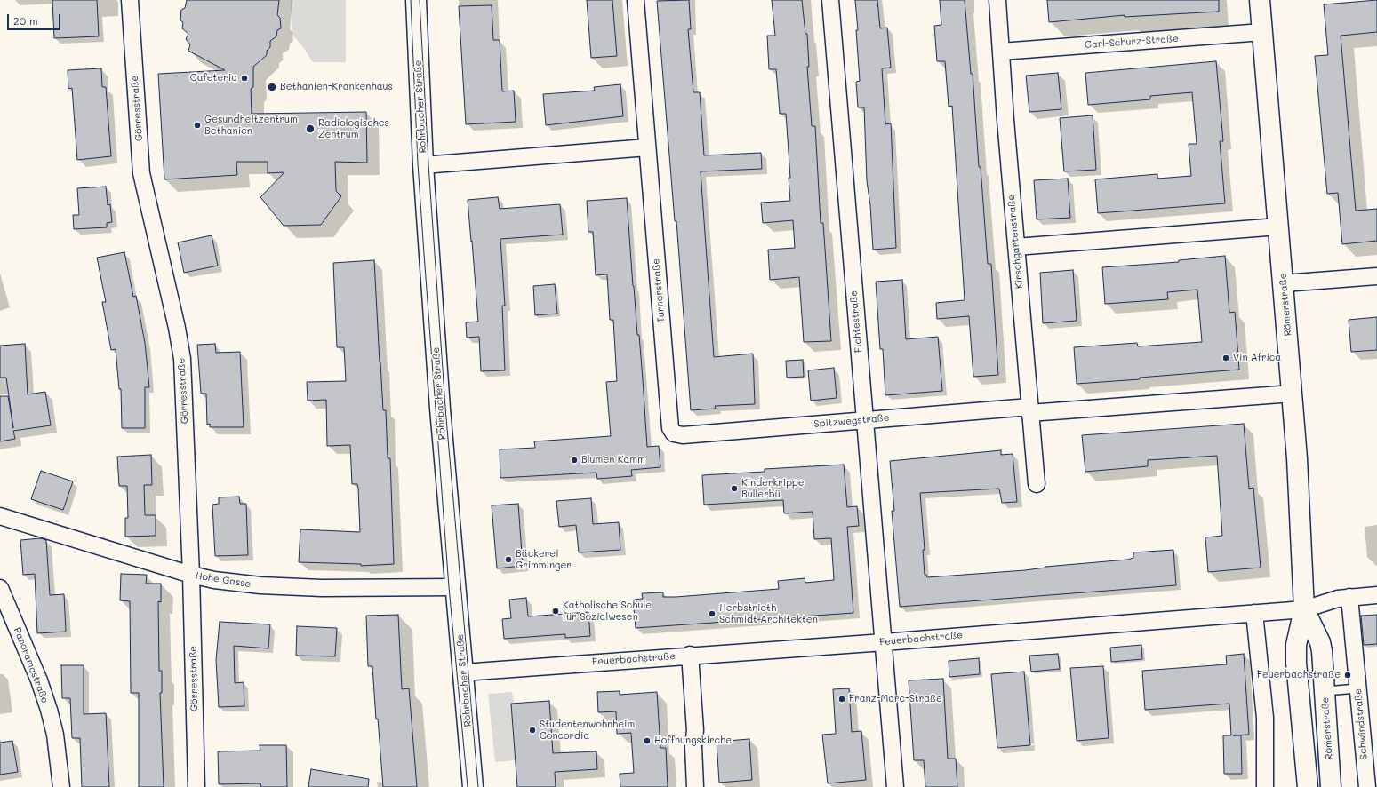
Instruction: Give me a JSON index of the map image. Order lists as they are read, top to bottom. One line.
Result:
{"streets":{"main road":["Rohrbacher Straße","Römerstraße"],"street":["Carl-Schurz-Straße","Görresstraße","Kirschgartenstraße","Turnerstraße","Fichtestraße","Spitzwegstraße","Hohe Gasse","Feuerbachstraße","Panoramastraße","Schwindstraße"]},"crossings":[["Carl-Schurz-Straße","Kirschgartenstraße"],["Carl-Schurz-Straße","Römerstraße"],["Rohrbacher Straße","Hohe Gasse"],["Rohrbacher Straße","Feuerbachstraße"],["Görresstraße","Hohe Gasse"],["Kirschgartenstraße","Spitzwegstraße"],["Turnerstraße","Spitzwegstraße"],["Römerstraße","Spitzwegstraße"],["Römerstraße","Feuerbachstraße"],["Fichtestraße","Spitzwegstraße"],["Fichtestraße","Feuerbachstraße"],["Feuerbachstraße","Schwindstraße"]],"places":["Cafeteria","Bethanien-Krankenhaus","Gesundheitzentrum Bethanien","Radiologisches Zentrum","Vin Africa","Blumen Kamm","Kinderkrippe Bullerbü","Bäckerei Grimminger","Katholische Schule für Sozialwesen","Herbstrieth Schmidt Architekten","Feuerbachstraße","Franz-Marc-Straße","Studentenwohnheim Concordia","Hoffnungskirche"],"scale_bar":"20 m"}
